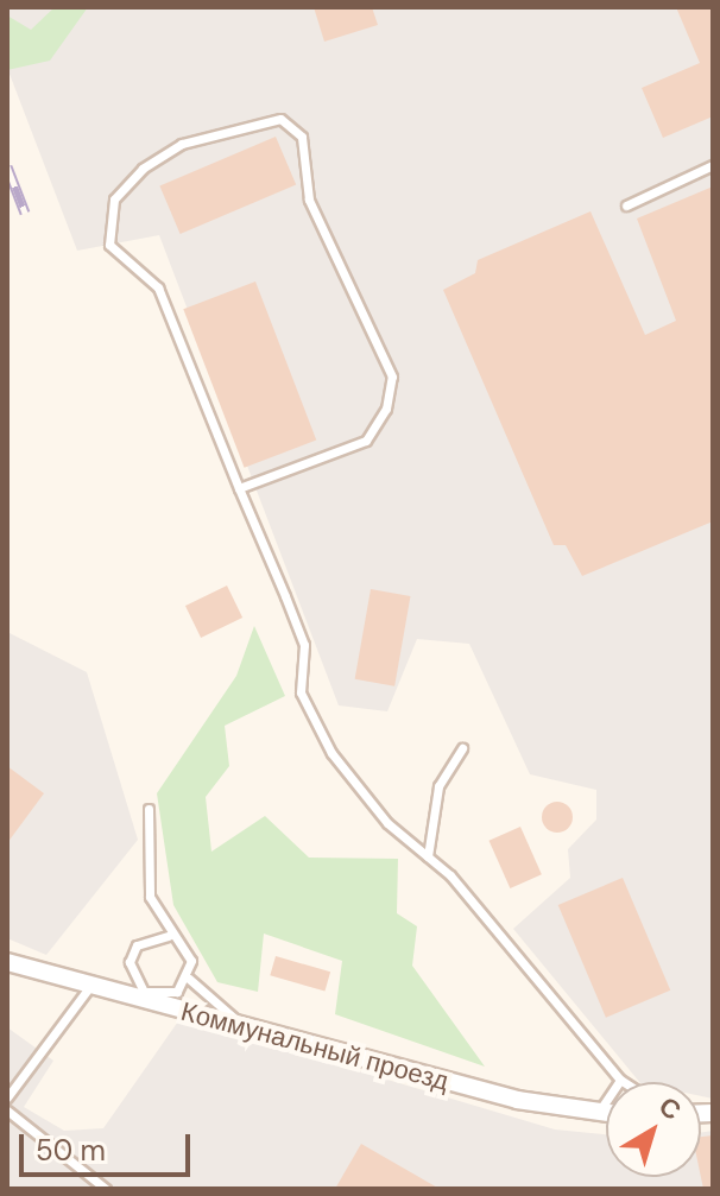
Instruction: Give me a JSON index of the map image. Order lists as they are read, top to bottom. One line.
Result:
{"streets":{"street":["Коммунальный проезд"]},"scale_bar":"50 m","north":"top right"}
